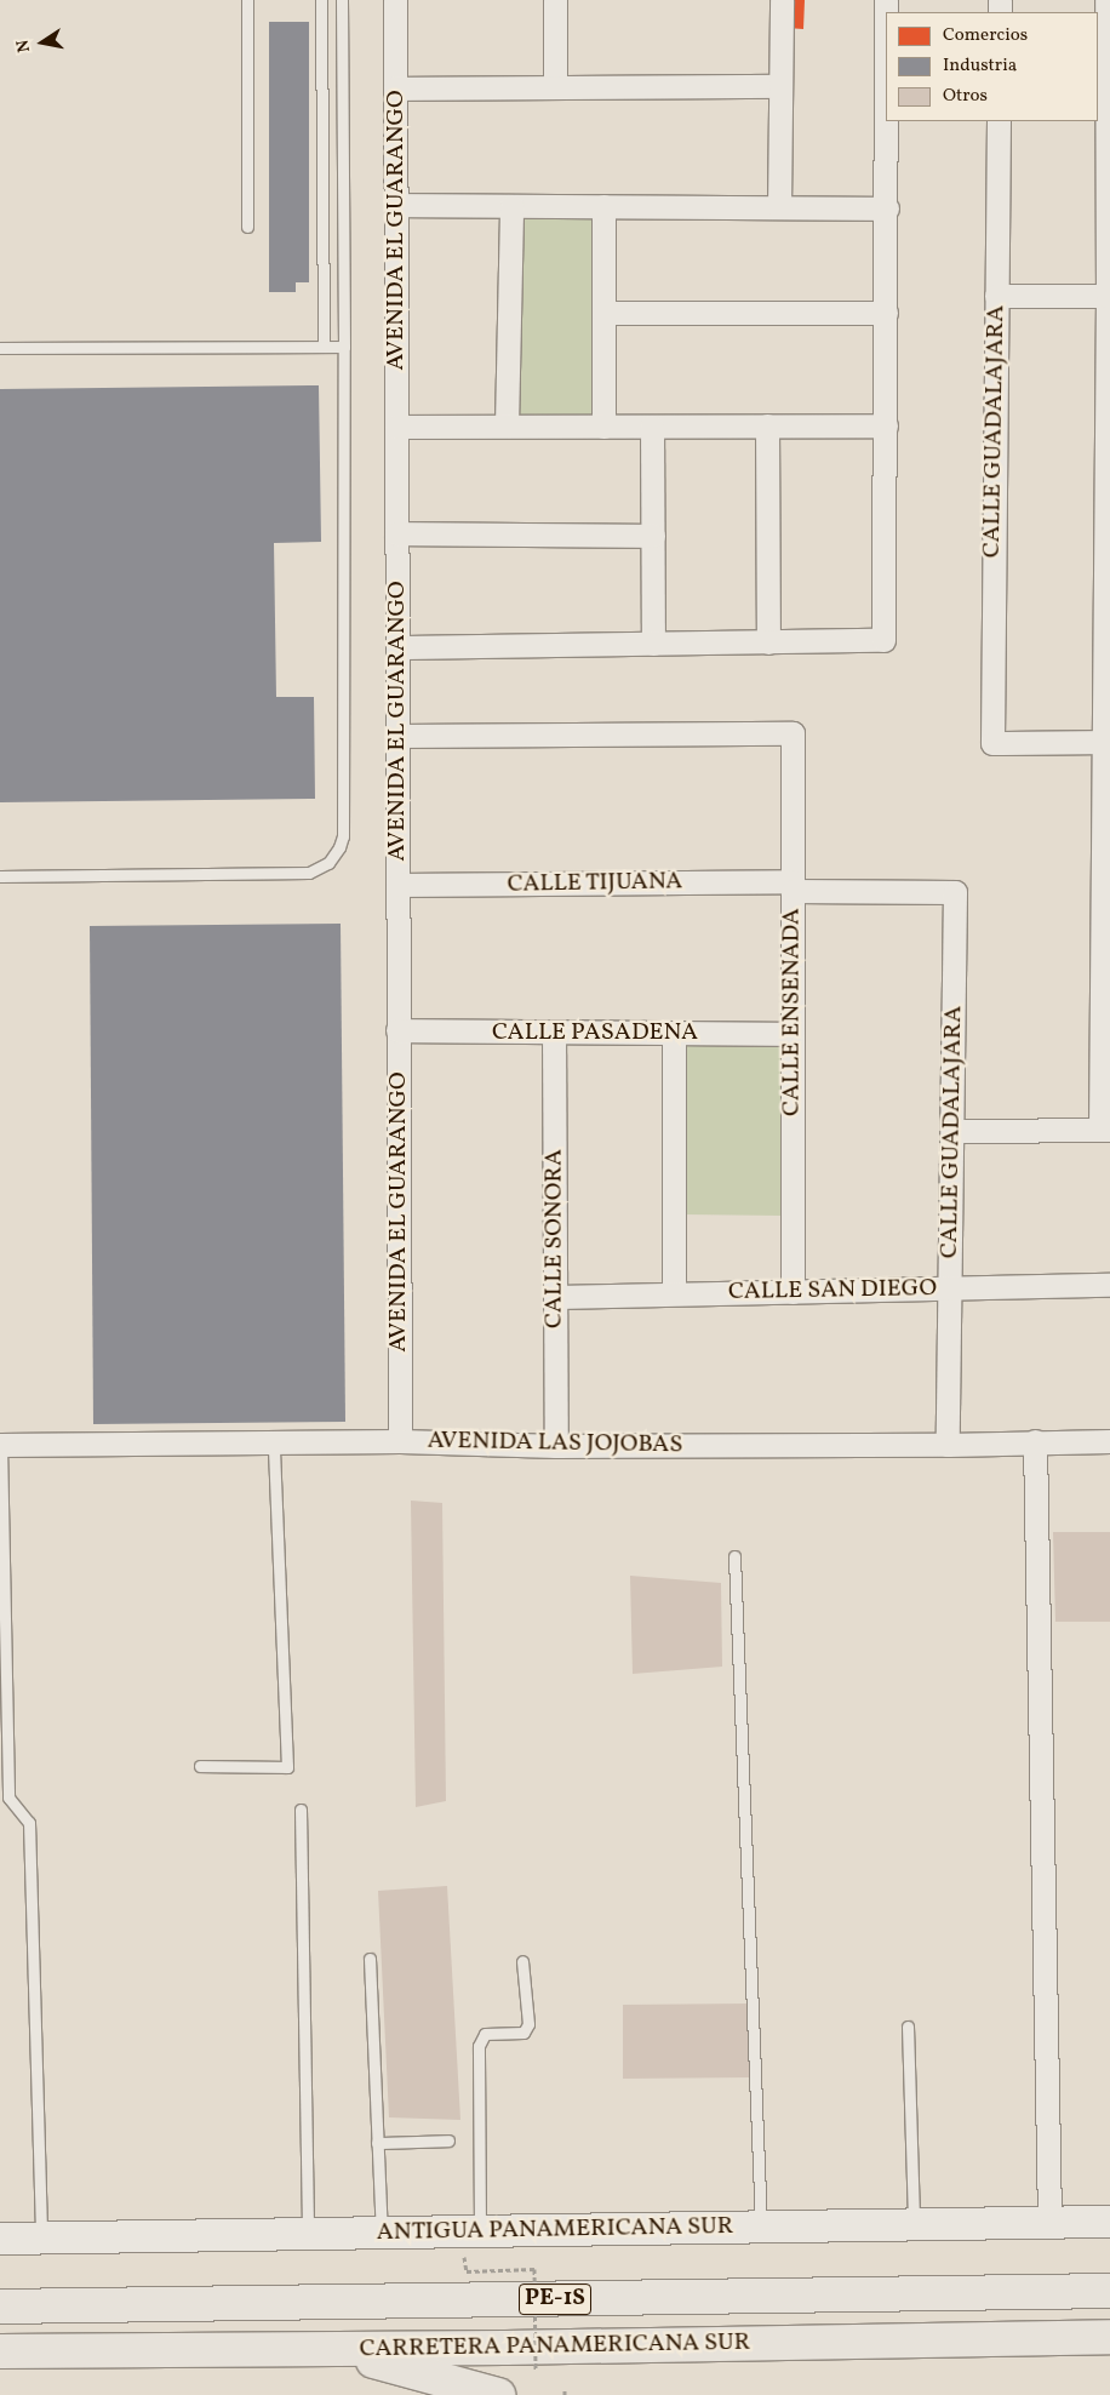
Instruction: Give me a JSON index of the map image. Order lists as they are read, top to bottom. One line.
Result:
{"streets":{"highway":["PE-1S","CARRETERA PANAMERICANA SUR"],"main road":["ANTIGUA PANAMERICANA SUR"],"street":["AVENIDA EL GUARANGO","CALLE GUADALAJARA","CALLE TIJUANA","CALLE ENSENADA","CALLE PASADENA","CALLE SONORA","CALLE SAN DIEGO","AVENIDA LAS JOJOBAS"]},"crossings":[["AVENIDA EL GUARANGO","CALLE TIJUANA"],["AVENIDA EL GUARANGO","CALLE ENSENADA"],["AVENIDA EL GUARANGO","CALLE PASADENA"],["AVENIDA EL GUARANGO","AVENIDA LAS JOJOBAS"],["CALLE GUADALAJARA","CALLE TIJUANA"],["CALLE GUADALAJARA","CALLE SAN DIEGO"],["CALLE GUADALAJARA","AVENIDA LAS JOJOBAS"],["CALLE TIJUANA","CALLE ENSENADA"],["CALLE ENSENADA","CALLE PASADENA"],["CALLE ENSENADA","CALLE SAN DIEGO"],["CALLE PASADENA","CALLE SONORA"],["CALLE SONORA","CALLE SAN DIEGO"],["CALLE SONORA","AVENIDA LAS JOJOBAS"]],"legend":["Comercios","Industria","Otros"],"north":"left"}
